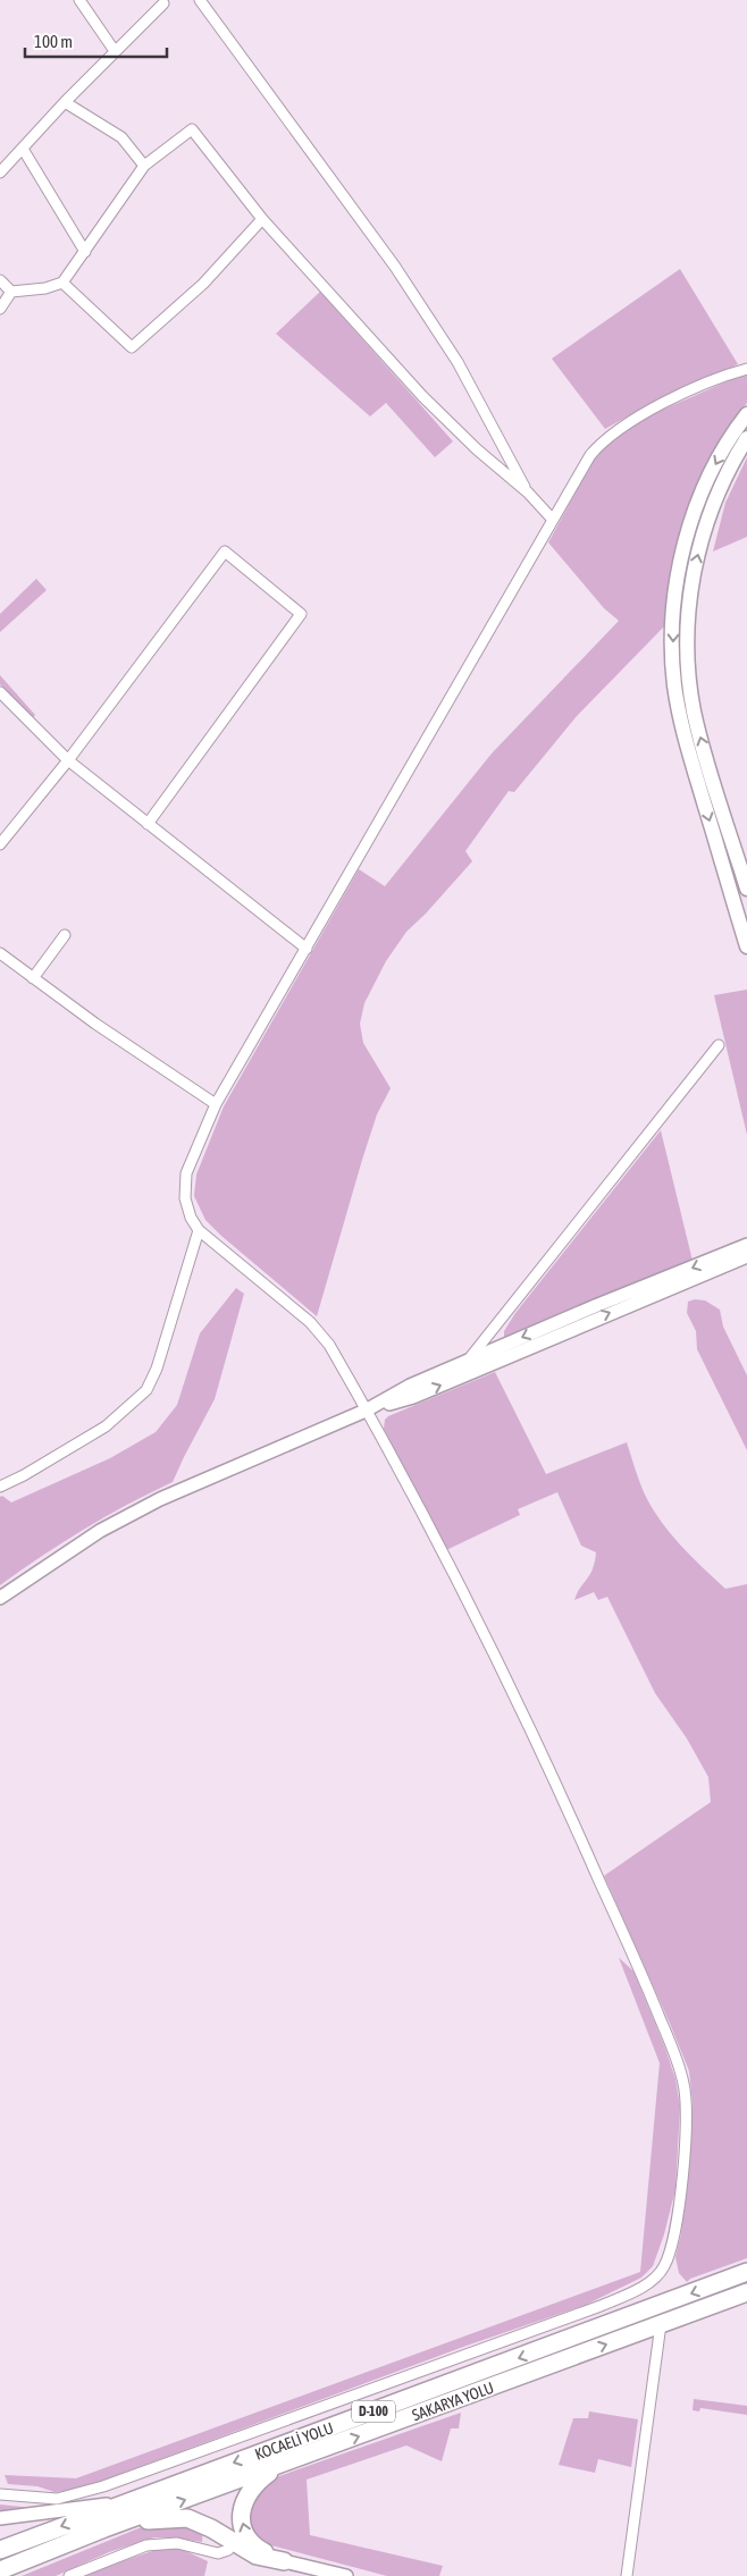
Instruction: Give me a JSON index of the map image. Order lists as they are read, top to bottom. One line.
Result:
{"streets":{"highway":["SAKARYA YOLU","D-100","KOCAELİ YOLU"]},"one_way":["SAKARYA YOLU","KOCAELİ YOLU"],"scale_bar":"100 m"}
